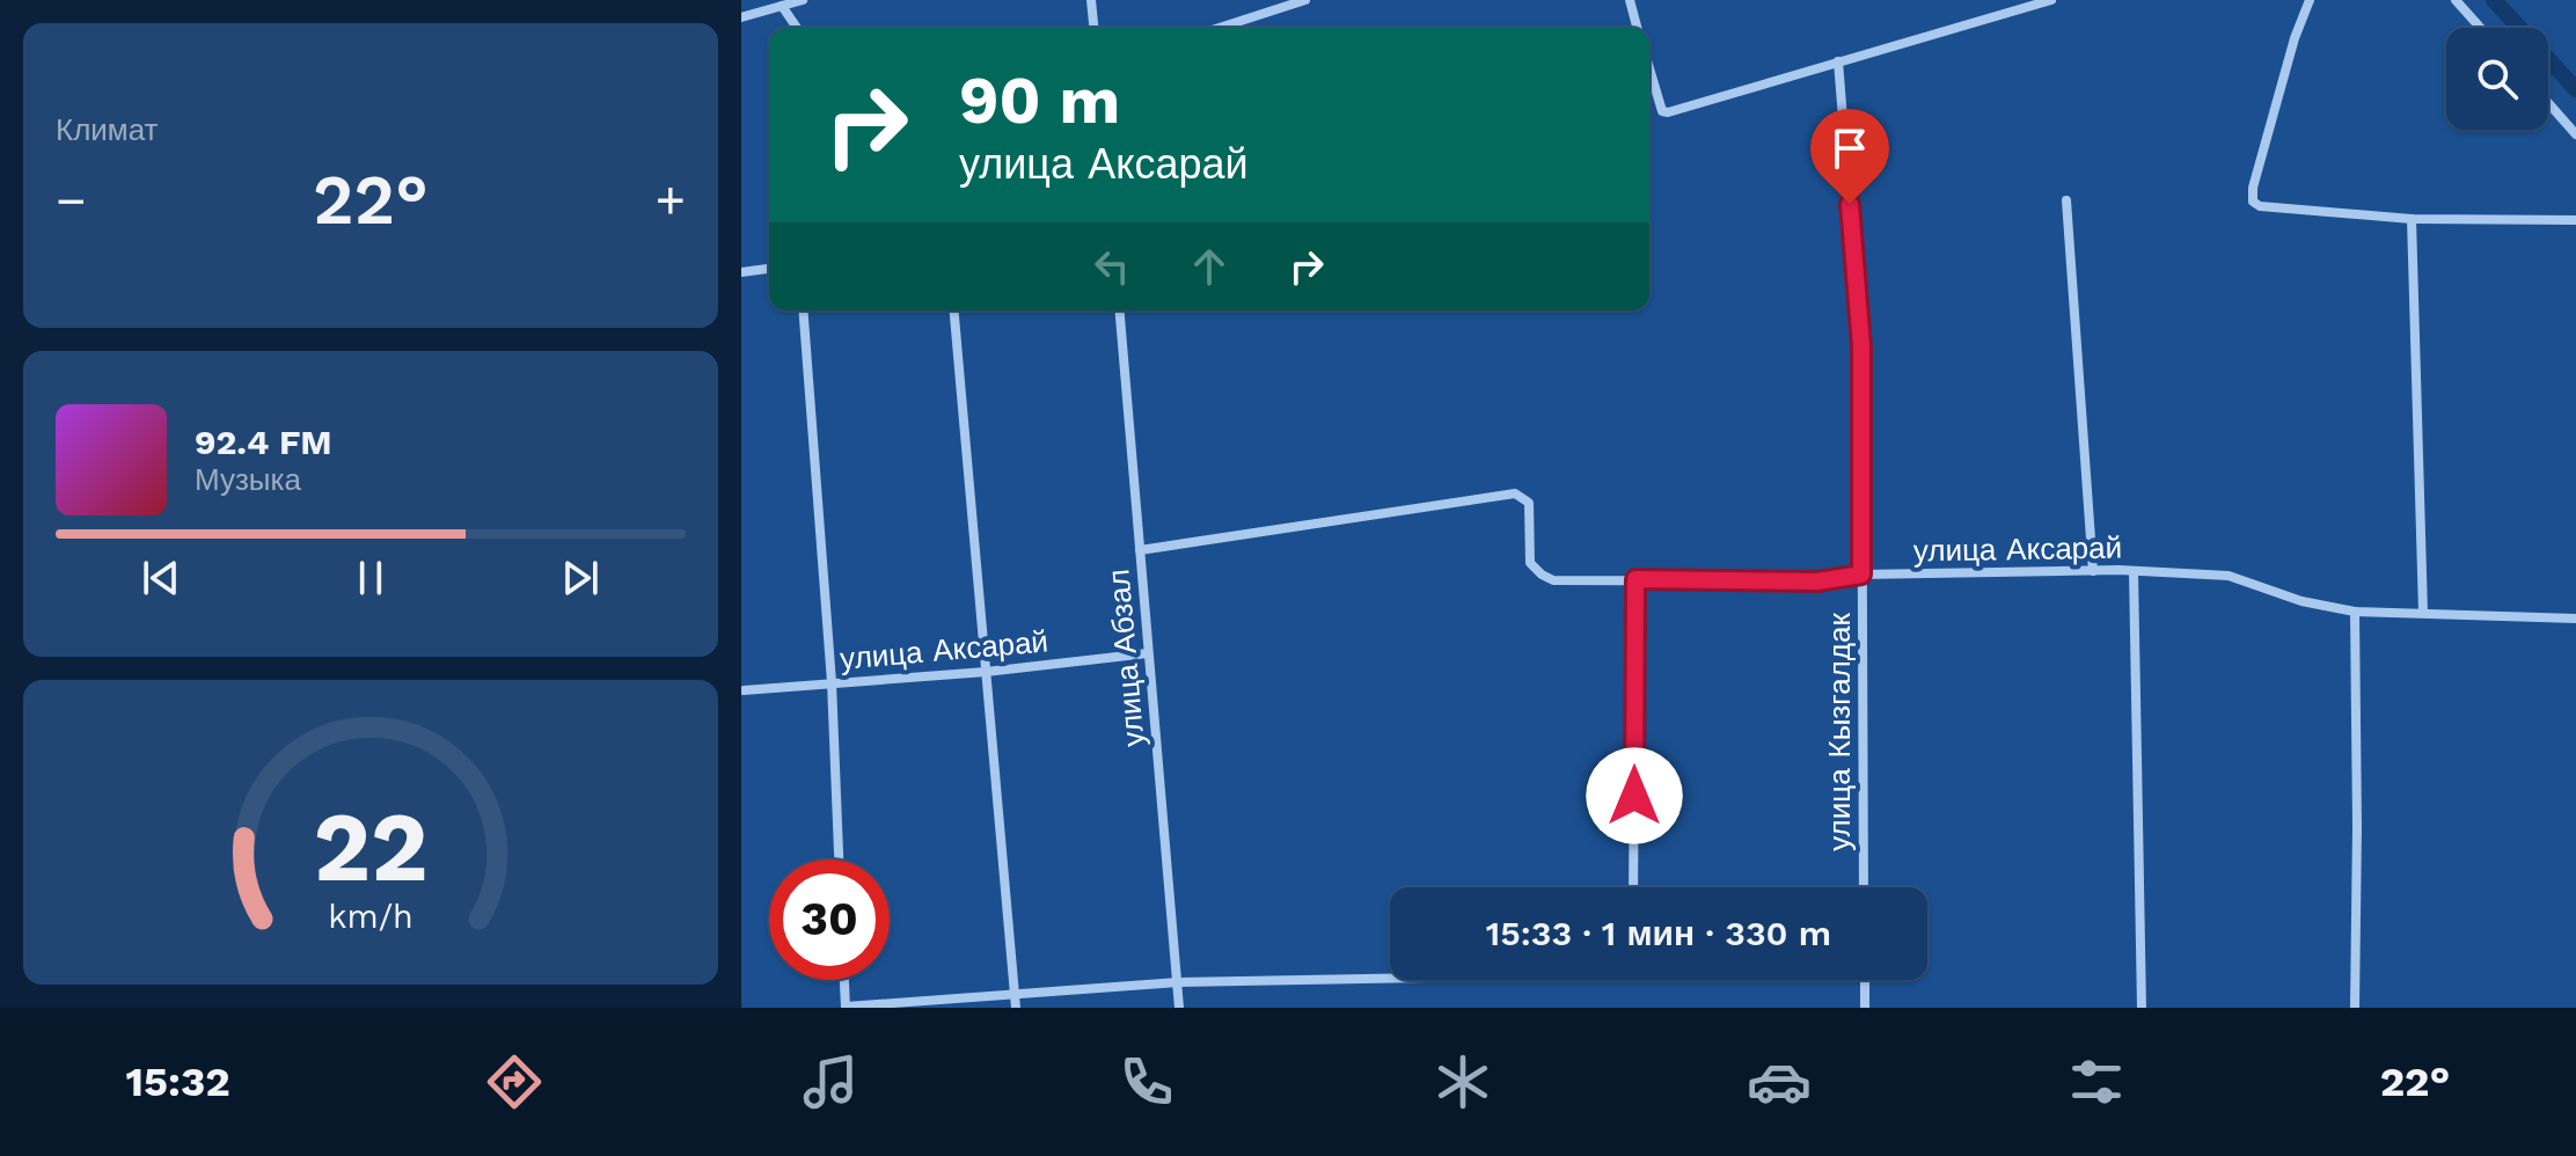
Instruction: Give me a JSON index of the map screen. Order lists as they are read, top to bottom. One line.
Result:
{"streets":{"street":["улица Аксарай","улица Абзал","улица Кызгалдак"]},"crossings":[["улица Аксарай","улица Абзал"],["улица Аксарай","улица Кызгалдак"]],"page":{"tile":"Климат","turn":["90 m","улица Аксарай"],"heat":["−","22°","+"],"song":["92.4 FM","Музыка"],"limit":"30","trip":"15:33 · 1 мин · 330 m","tabs":["15:32","22°"],"gauge":["22","km/h"]}}
